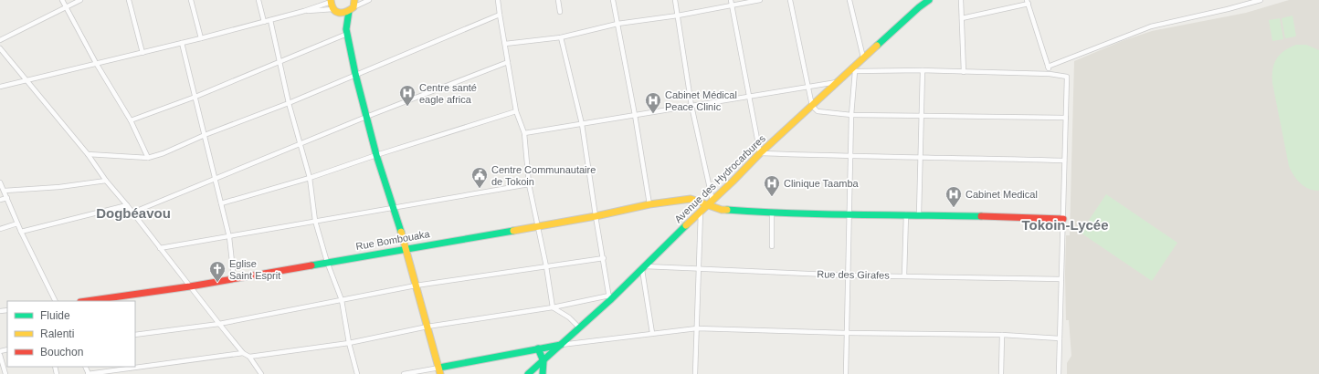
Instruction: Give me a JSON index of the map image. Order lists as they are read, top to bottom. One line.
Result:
{"streets":{"main road":["Avenue des Hydrocarbures","Rue Bombouaka"],"street":["Rue des Girafes"]},"crossings":[["Avenue des Hydrocarbures","Rue Bombouaka"],["Avenue des Hydrocarbures","Rue des Girafes"]],"districts":["Dogbéavou","Tokoin-Lycée"],"places":{"hospital":["Centre santé eagle africa","Cabinet Médical Peace Clinic","Clinique Taamba","Cabinet Medical"],"public building":["Centre Communautaire de Tokoin"],"church":["Eglise Saint Esprit"]},"legend":["Fluide","Ralenti","Bouchon"]}
